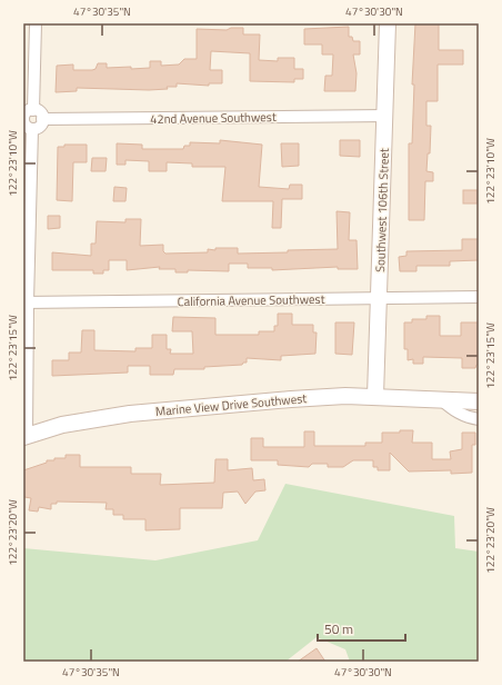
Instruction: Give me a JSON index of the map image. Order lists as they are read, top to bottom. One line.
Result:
{"streets":{"street":["42nd Avenue Southwest","Southwest 106th Street","California Avenue Southwest","Marine View Drive Southwest"]},"crossings":[["42nd Avenue Southwest","Southwest 106th Street"],["Southwest 106th Street","California Avenue Southwest"],["Southwest 106th Street","Marine View Drive Southwest"]],"scale_bar":"50 m","coordinates":["47°30'35\"N","47°30'30\"N","122°23'10\"W","122°23'15\"W","122°23'20\"W"]}
